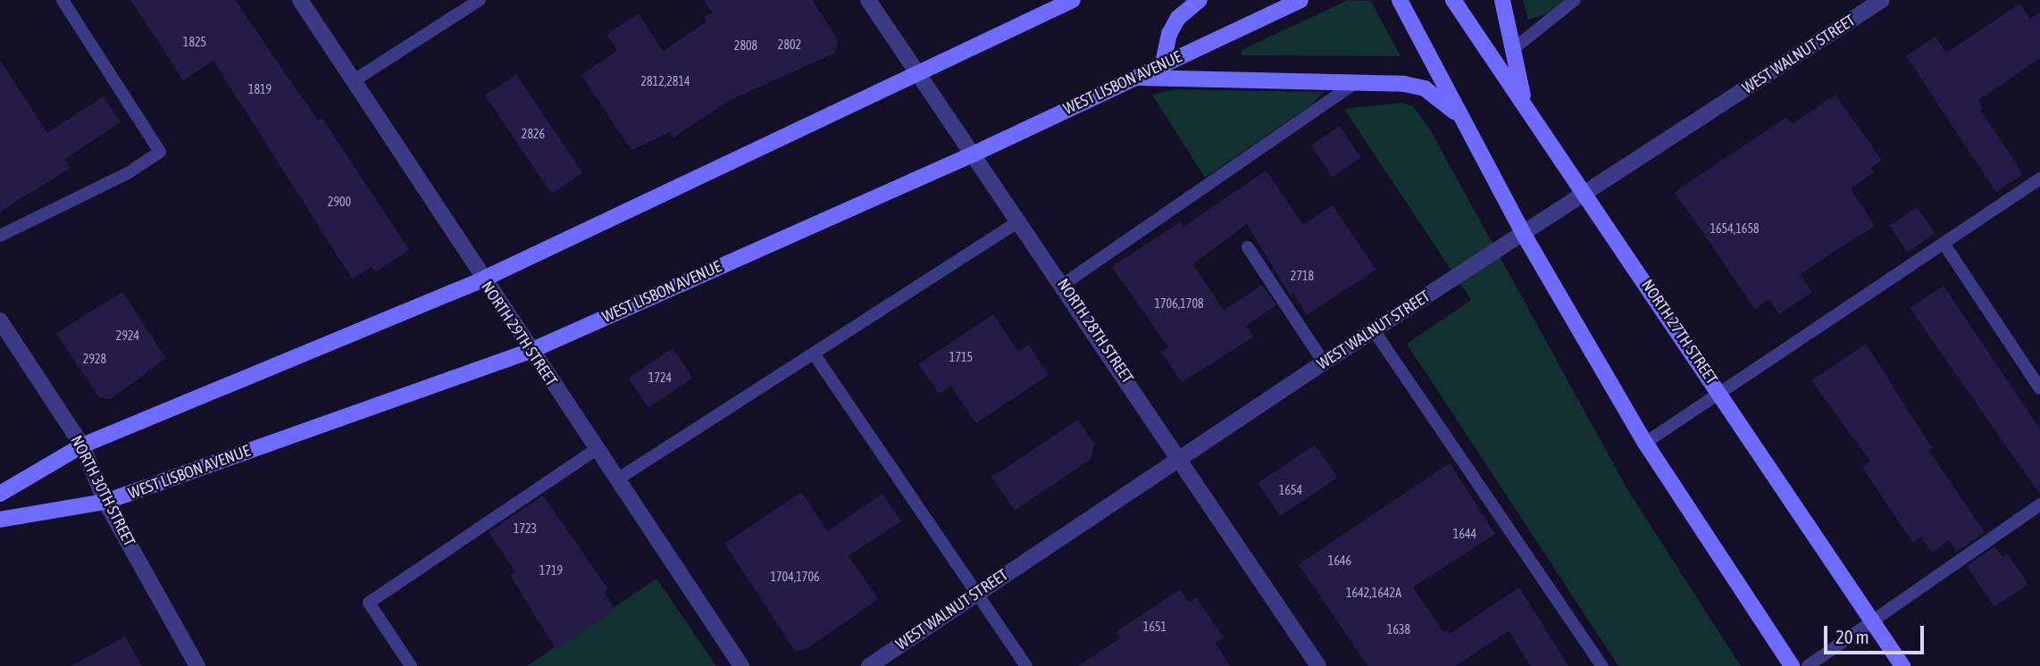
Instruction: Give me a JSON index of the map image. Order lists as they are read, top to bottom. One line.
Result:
{"streets":{"main road":["WEST LISBON AVENUE","NORTH 27TH STREET"],"street":["WEST WALNUT STREET","NORTH 28TH STREET","NORTH 29TH STREET","NORTH 30TH STREET"]},"crossings":[["WEST WALNUT STREET","NORTH 28TH STREET"],["WEST WALNUT STREET","NORTH 27TH STREET"],["WEST LISBON AVENUE","NORTH 28TH STREET"],["WEST LISBON AVENUE","NORTH 29TH STREET"],["WEST LISBON AVENUE","NORTH 30TH STREET"]],"house_numbers":["1825","2802","2808","2812,2814","1819","2826","2900","1654,1658","2718","1706,1708","2924","1715","2928","1724","1654","1723","1644","1646","1719","1704,1706","1642,1642A","1651","1638"],"scale_bar":"20 m"}
